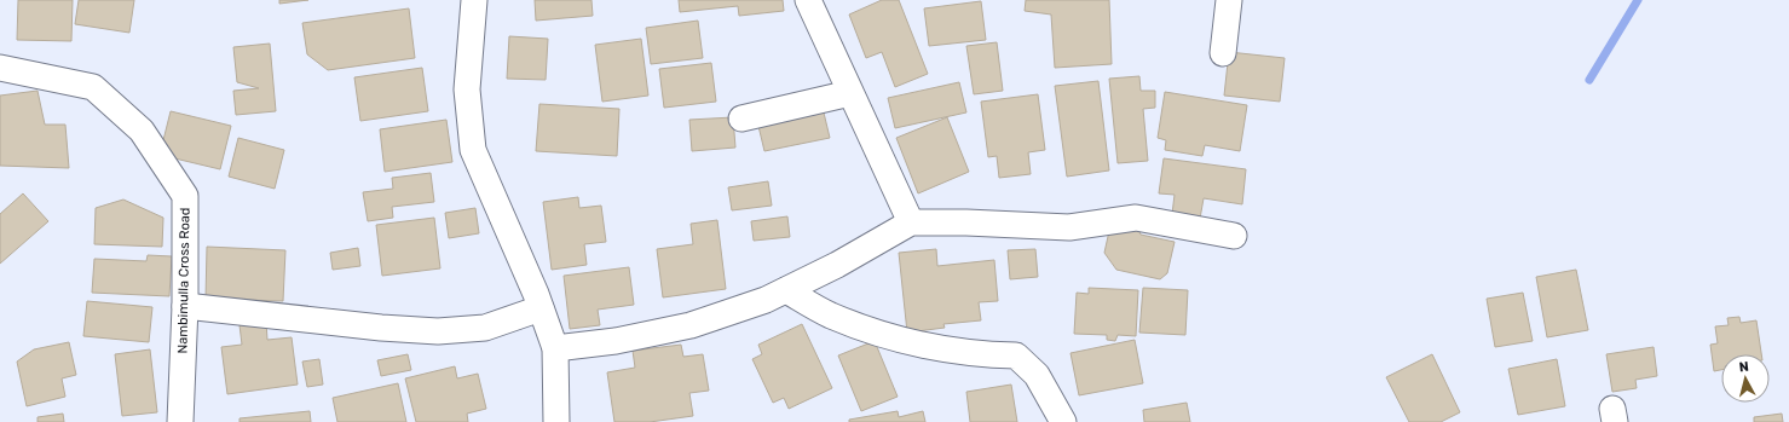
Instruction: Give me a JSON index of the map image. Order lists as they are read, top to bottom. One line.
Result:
{"streets":{"street":["Nambimulla Cross Road"]},"north":"top"}
